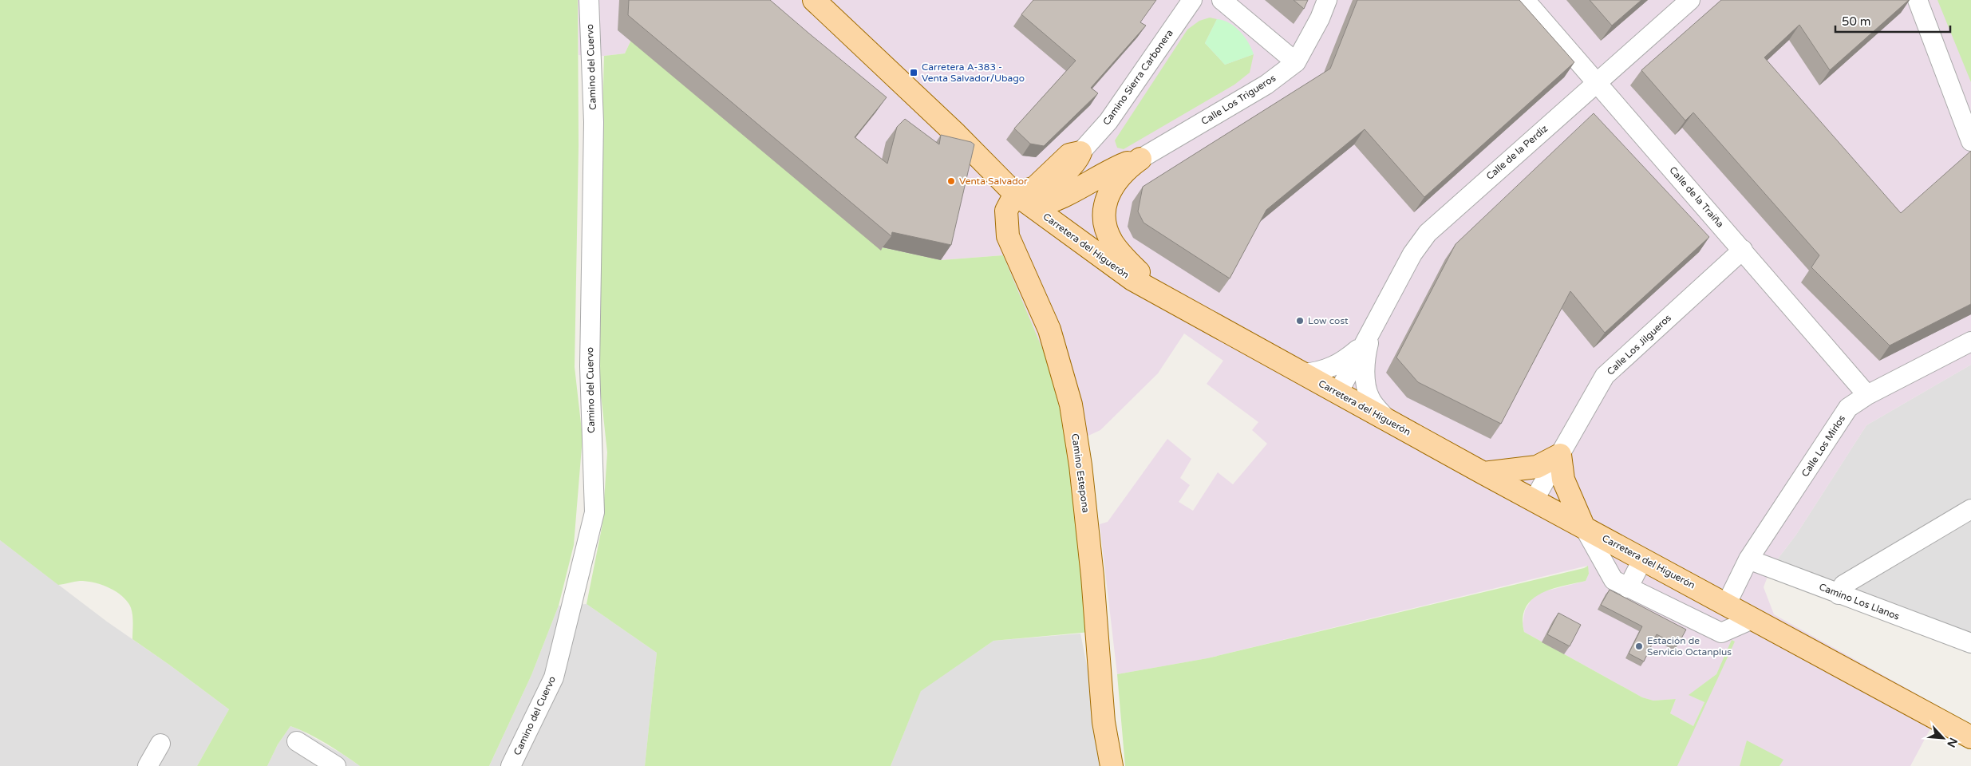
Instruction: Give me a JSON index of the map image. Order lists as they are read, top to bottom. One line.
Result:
{"streets":{"main road":["Carretera del Higuerón","Camino Estepona"],"street":["Camino del Cuervo","Camino Sierra Carbonera","Calle Los Trigueros","Calle de la Perdiz","Calle de la Traiña","Calle Los Jilgueros","Calle Los Mirlos","Camino Los Llanos"]},"crossings":[["Calle de la Perdiz","Calle de la Traiña"],["Calle de la Perdiz","Carretera del Higuerón"],["Calle de la Traiña","Calle Los Jilgueros"],["Calle de la Traiña","Calle Los Mirlos"],["Carretera del Higuerón","Calle Los Jilgueros"],["Carretera del Higuerón","Calle Los Mirlos"],["Carretera del Higuerón","Camino Estepona"],["Calle Los Mirlos","Camino Los Llanos"]],"places":{"transit":["Carretera A-383 - Venta Salvador/Ubago"],"other":["Venta Salvador","Low cost","Estación de Servicio Octanplus"]},"scale_bar":"50 m","north":"bottom right"}
